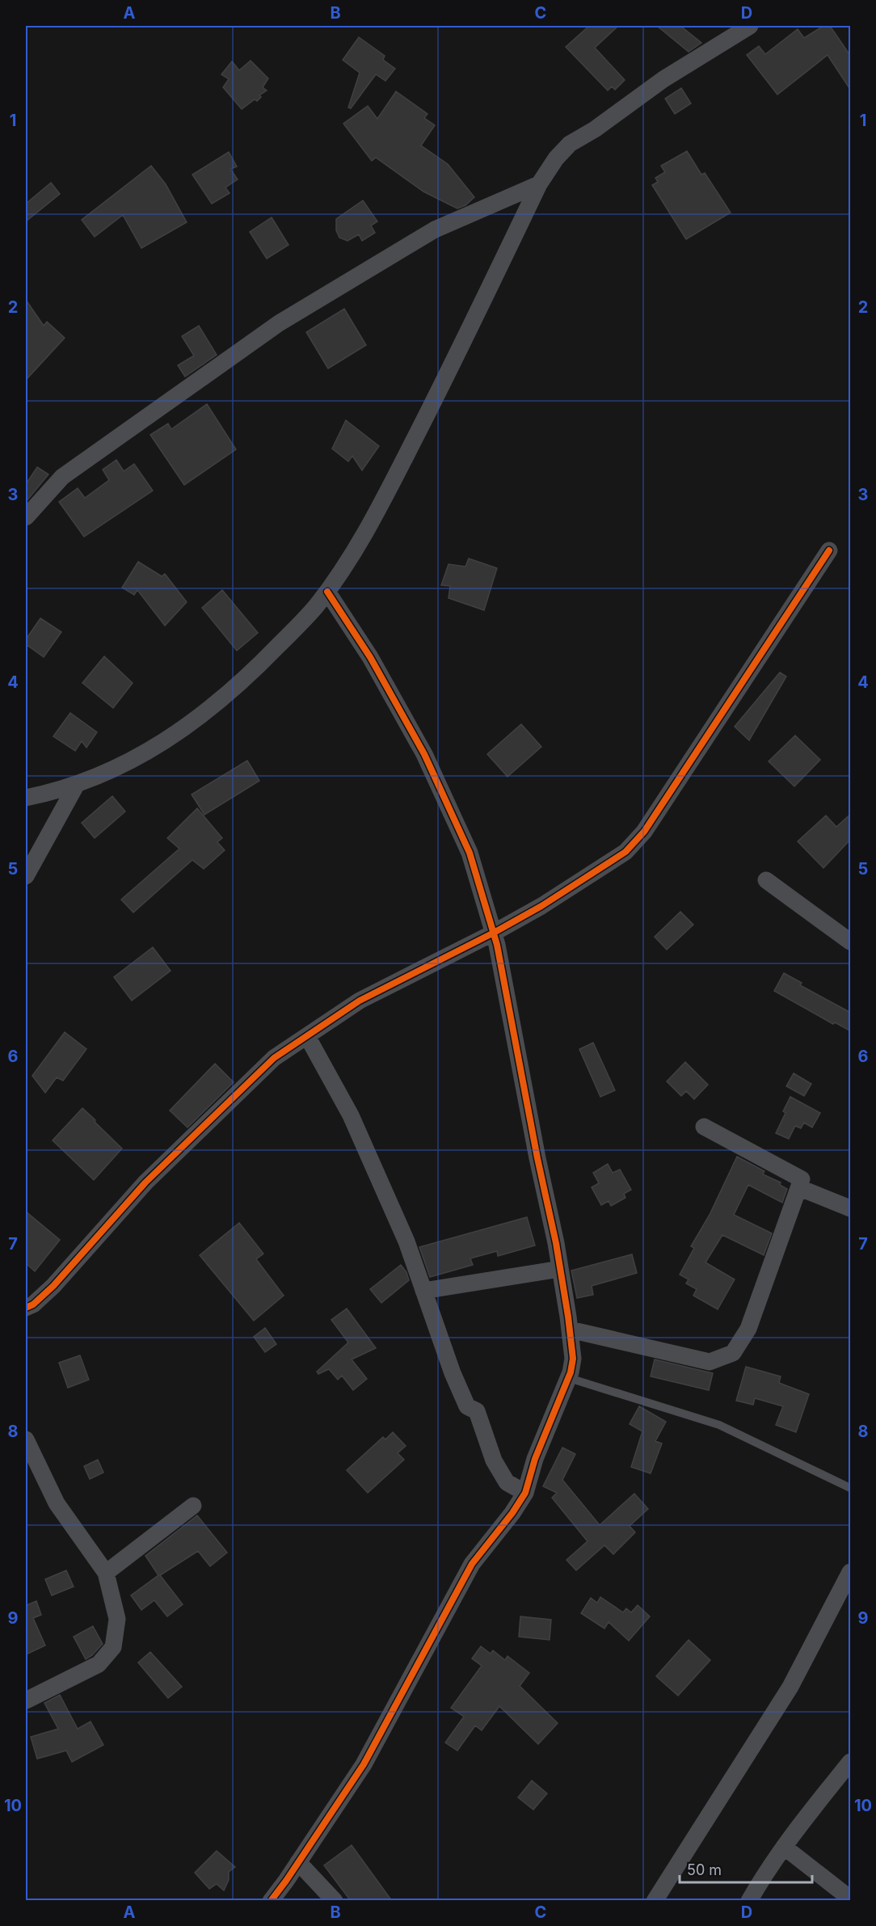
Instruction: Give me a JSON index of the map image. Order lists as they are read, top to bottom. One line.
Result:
{"scale_bar":"50 m","grid":{"columns":["A","B","C","D"],"rows":["1","2","3","4","5","6","7","8","9","10"]}}
